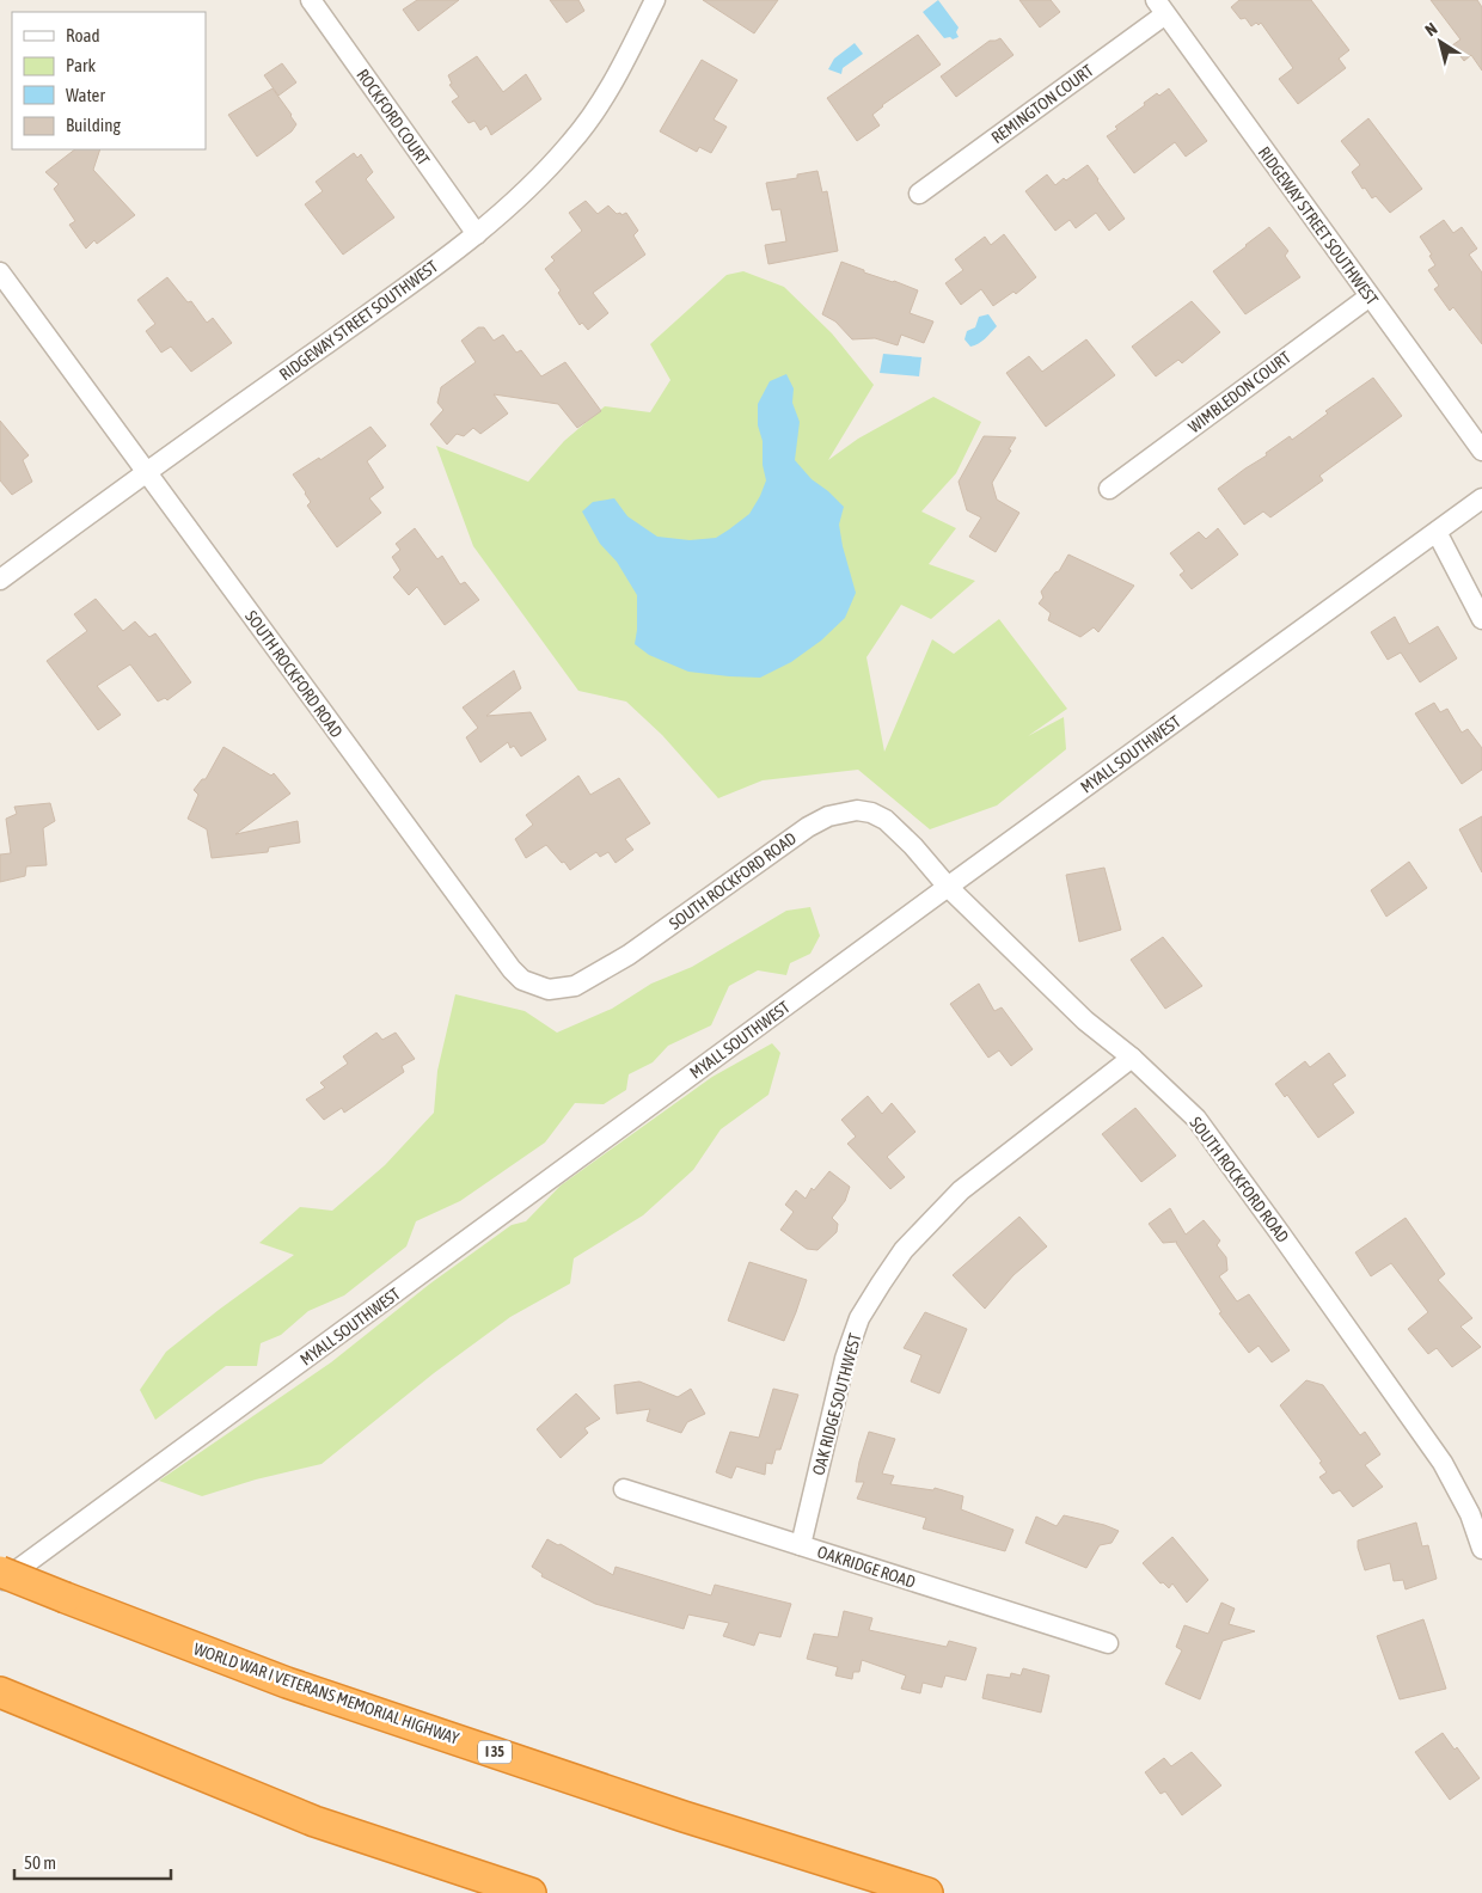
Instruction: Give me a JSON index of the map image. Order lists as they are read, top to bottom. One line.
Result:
{"streets":{"highway":["WORLD WAR I VETERANS MEMORIAL HIGHWAY","I 35"],"street":["REMINGTON COURT","ROCKFORD COURT","RIDGEWAY STREET SOUTHWEST","WIMBLEDON COURT","SOUTH ROCKFORD ROAD","MYALL SOUTHWEST","OAK RIDGE SOUTHWEST","OAKRIDGE ROAD"]},"crossings":[["REMINGTON COURT","RIDGEWAY STREET SOUTHWEST"],["ROCKFORD COURT","RIDGEWAY STREET SOUTHWEST"],["RIDGEWAY STREET SOUTHWEST","WIMBLEDON COURT"],["RIDGEWAY STREET SOUTHWEST","SOUTH ROCKFORD ROAD"],["SOUTH ROCKFORD ROAD","MYALL SOUTHWEST"],["SOUTH ROCKFORD ROAD","OAK RIDGE SOUTHWEST"],["OAK RIDGE SOUTHWEST","OAKRIDGE ROAD"]],"legend":["Road","Park","Water","Building"],"scale_bar":"50 m","north":"top left"}
